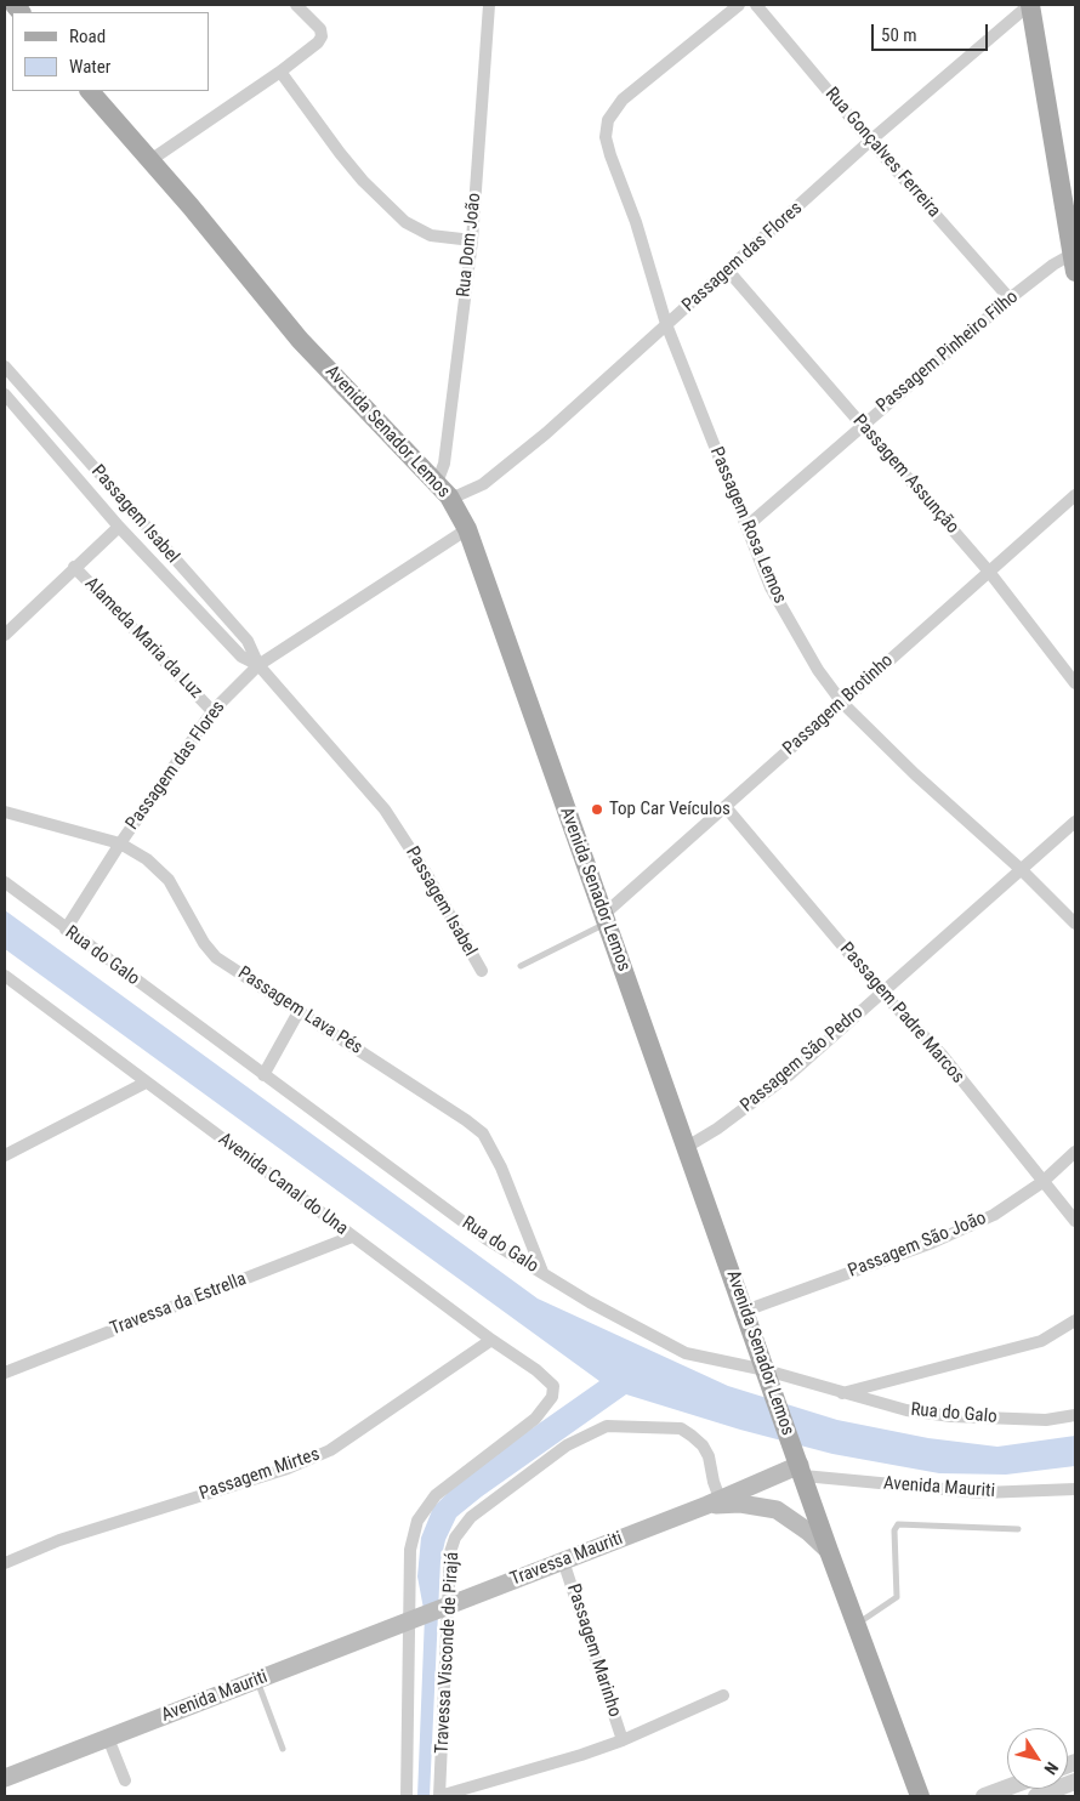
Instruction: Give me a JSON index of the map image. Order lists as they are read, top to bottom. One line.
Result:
{"streets":{"main road":["Avenida Senador Lemos","Avenida Mauriti","Travessa Mauriti"],"street":["Rua Gonçalves Ferreira","Rua Dom João","Passagem das Flores","Passagem Pinheiro Filho","Passagem Assunção","Passagem Isabel","Passagem Rosa Lemos","Alameda Maria da Luz","Passagem Brotinho","Rua do Galo","Passagem Lava Pés","Passagem Padre Marcos","Passagem São Pedro","Avenida Canal do Una","Passagem São João","Travessa da Estrella","Passagem Mirtes","Passagem Marinho","Travessa Visconde de Pirajá"]},"crossings":[["Rua Gonçalves Ferreira","Passagem das Flores"],["Rua Gonçalves Ferreira","Passagem Pinheiro Filho"],["Rua Dom João","Passagem das Flores"],["Rua Dom João","Avenida Senador Lemos"],["Passagem das Flores","Avenida Senador Lemos"],["Passagem das Flores","Passagem Assunção"],["Passagem das Flores","Passagem Isabel"],["Passagem das Flores","Passagem Rosa Lemos"],["Passagem das Flores","Alameda Maria da Luz"],["Passagem das Flores","Rua do Galo"],["Passagem das Flores","Passagem Lava Pés"],["Passagem Pinheiro Filho","Passagem Assunção"],["Passagem Pinheiro Filho","Passagem Rosa Lemos"],["Avenida Senador Lemos","Passagem Brotinho"],["Avenida Senador Lemos","Rua do Galo"],["Avenida Senador Lemos","Passagem São Pedro"],["Avenida Senador Lemos","Passagem São João"],["Avenida Senador Lemos","Avenida Mauriti"],["Avenida Senador Lemos","Travessa Mauriti"],["Passagem Assunção","Passagem Brotinho"],["Passagem Rosa Lemos","Passagem Brotinho"],["Passagem Rosa Lemos","Passagem São Pedro"],["Passagem Brotinho","Passagem Padre Marcos"],["Rua do Galo","Passagem Lava Pés"],["Passagem Padre Marcos","Passagem São Pedro"],["Passagem Padre Marcos","Passagem São João"],["Avenida Canal do Una","Travessa da Estrella"],["Avenida Canal do Una","Passagem Mirtes"],["Avenida Canal do Una","Travessa Visconde de Pirajá"],["Avenida Mauriti","Travessa Mauriti"],["Avenida Mauriti","Travessa Visconde de Pirajá"],["Travessa Mauriti","Passagem Marinho"],["Travessa Mauriti","Travessa Visconde de Pirajá"],["Passagem Marinho","Travessa Visconde de Pirajá"]],"places":["Top Car Veículos"],"legend":["Road","Water"],"scale_bar":"50 m","north":"bottom right"}
